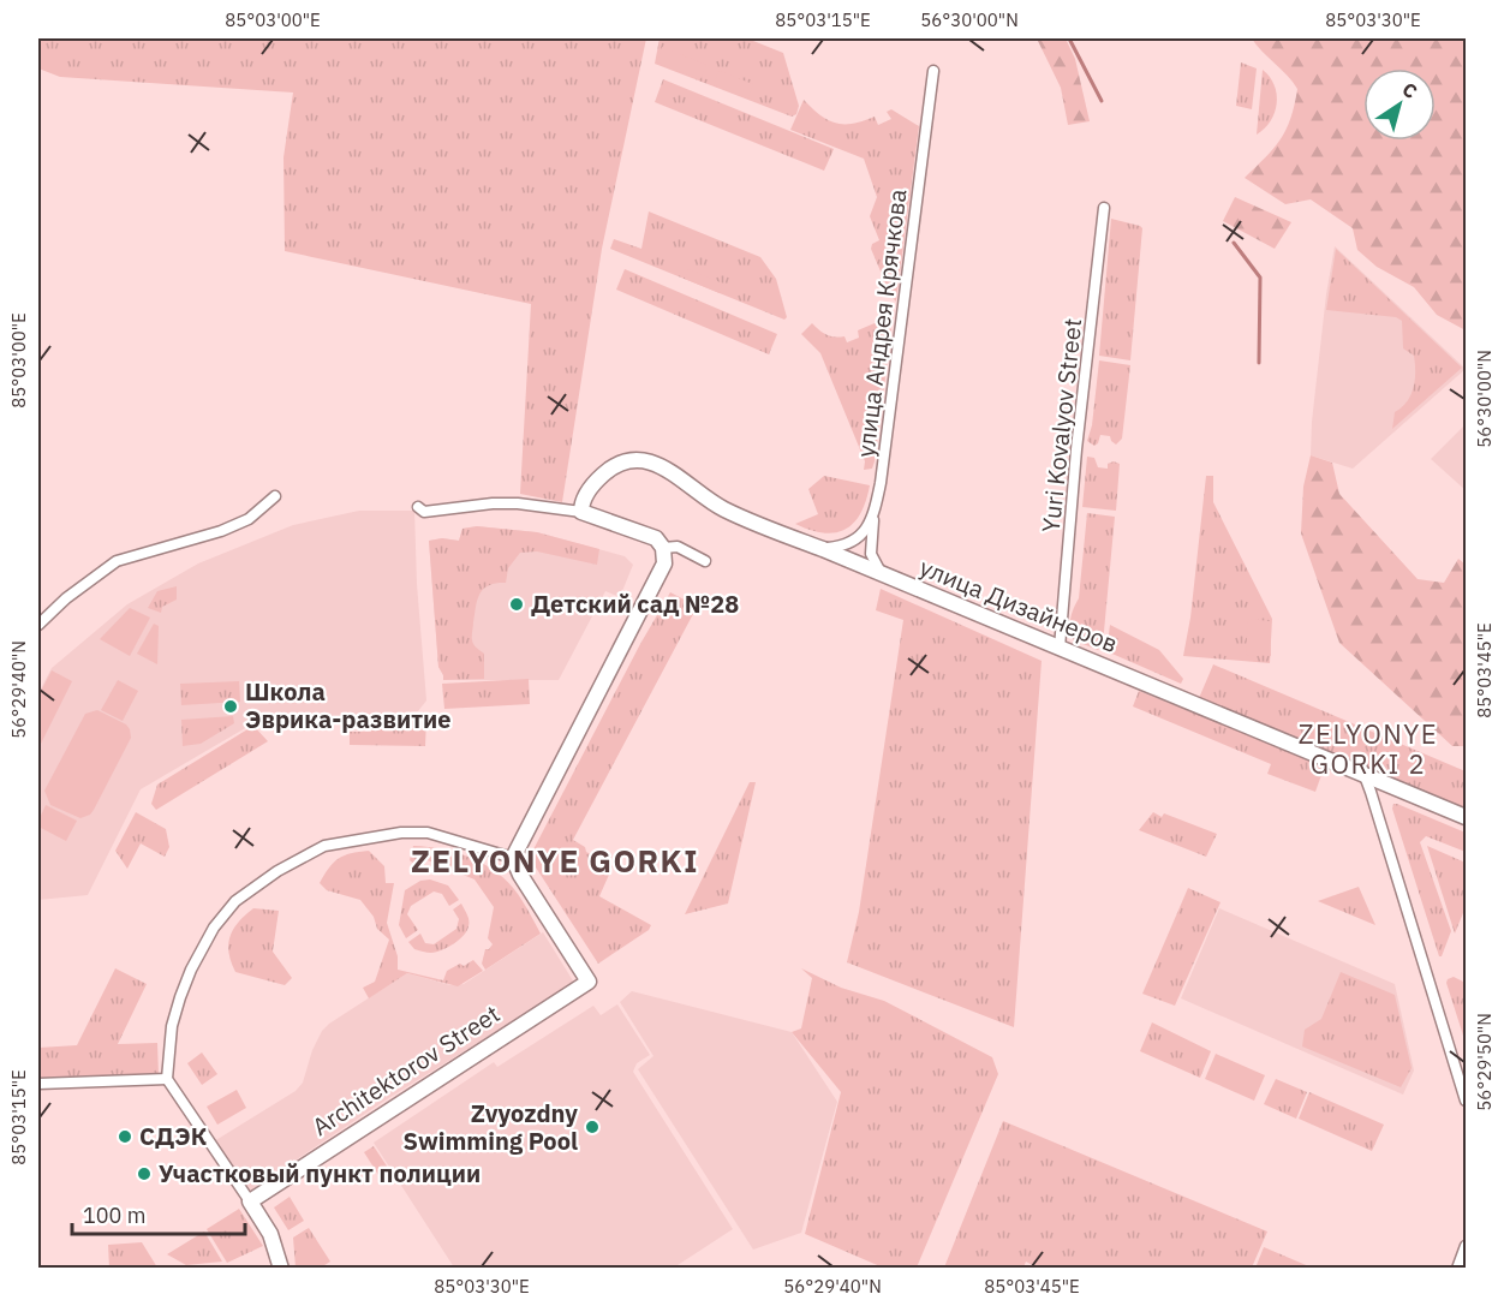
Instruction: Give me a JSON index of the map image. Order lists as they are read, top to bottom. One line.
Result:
{"streets":{"street":["улица Андрея Крячкова","Yuri Kovalyov Street","улица Дизайнеров","Architektorov Street"]},"crossings":[["улица Андрея Крячкова","улица Дизайнеров"],["Yuri Kovalyov Street","улица Дизайнеров"]],"districts":["ZELYONYE GORKI 2","ZELYONYE GORKI"],"places":["Детский сад №28","Школа Эврика-развитие","Zvyozdny Swimming Pool","СДЭК","Участковый пункт полиции"],"scale_bar":"100 m","north":"top right","coordinates":["85°03'00\"E","85°03'15\"E","56°30'00\"N","85°03'30\"E","85°03'45\"E","56°29'40\"N","56°29'50\"N"]}
